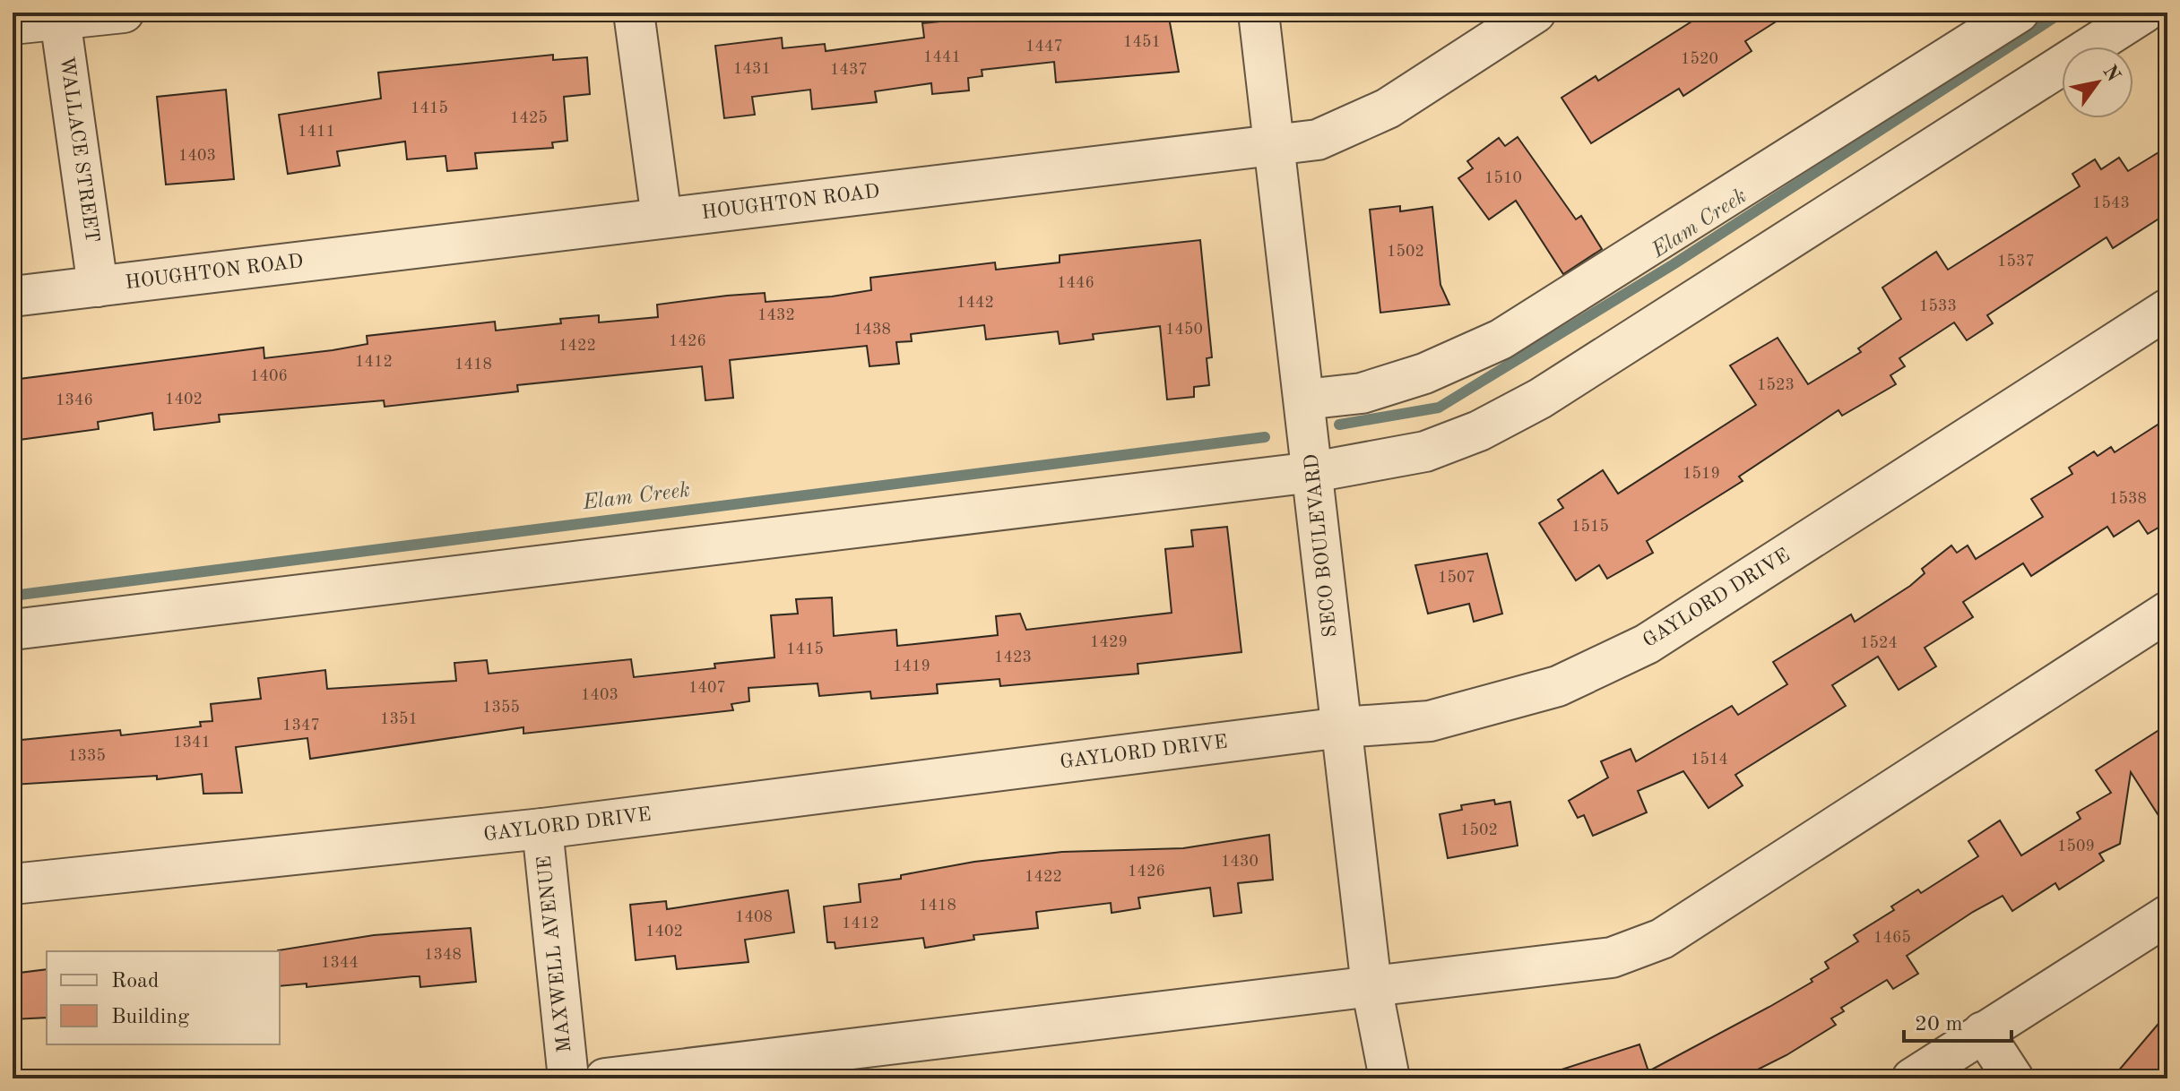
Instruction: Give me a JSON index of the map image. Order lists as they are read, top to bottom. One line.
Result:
{"streets":{"street":["WALLACE STREET","HOUGHTON ROAD","SECO BOULEVARD","GAYLORD DRIVE","MAXWELL AVENUE"]},"crossings":[["WALLACE STREET","HOUGHTON ROAD"],["HOUGHTON ROAD","SECO BOULEVARD"],["SECO BOULEVARD","GAYLORD DRIVE"],["GAYLORD DRIVE","MAXWELL AVENUE"]],"water":["Elam Creek"],"house_numbers":["1451","1447","1441","1520","1431","1437","1415","1425","1411","1403","1510","1543","1502","1537","1446","1442","1533","1432","1438","1450","1426","1422","1412","1418","1406","1523","1402","1346","1519","1538","1515","1507","1429","1524","1415","1423","1419","1407","1403","1355","1351","1347","1341","1335","1514","1502","1509","1430","1426","1422","1418","1408","1412","1402","1465","1348","1344"],"legend":["Road","Building"],"scale_bar":"20 m","north":"top right"}
